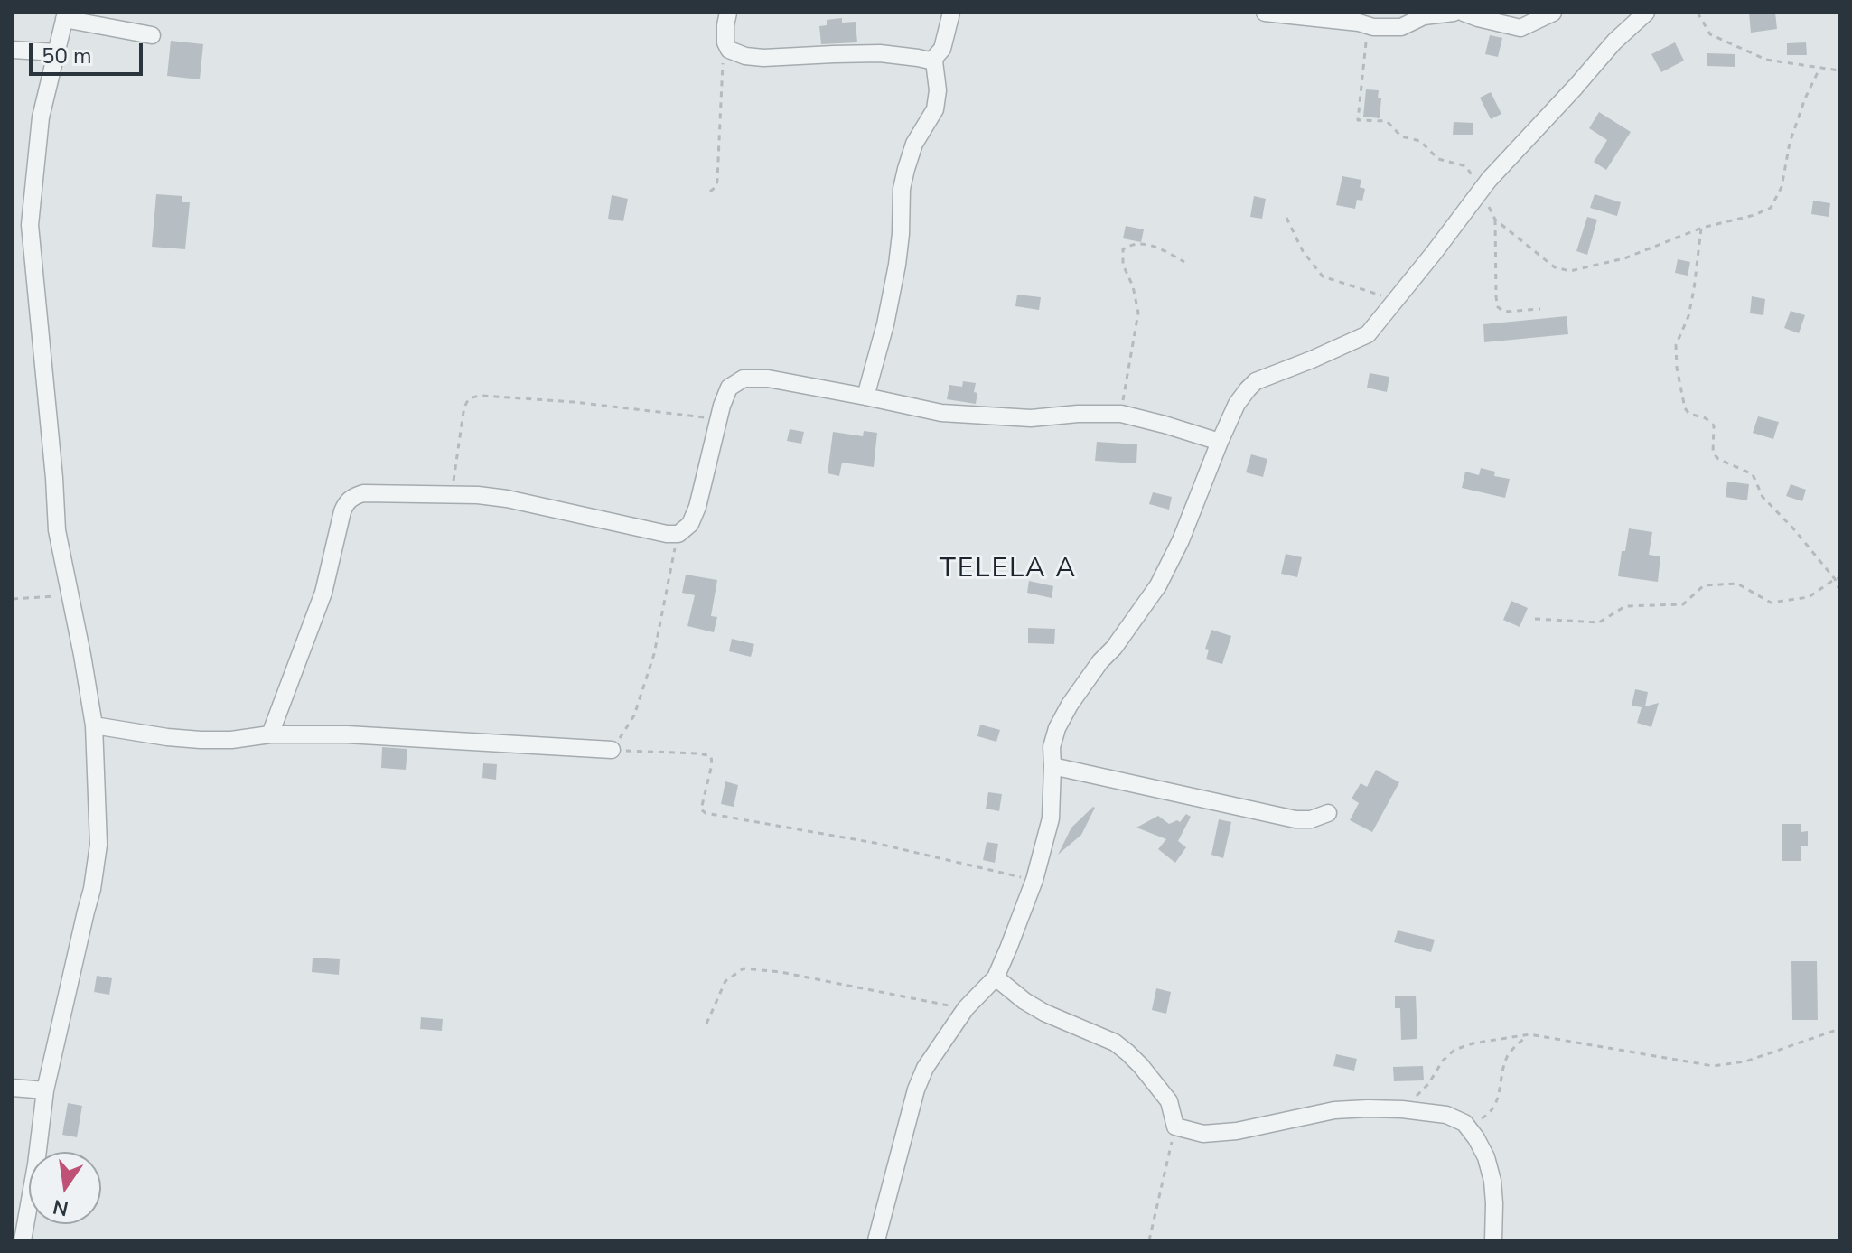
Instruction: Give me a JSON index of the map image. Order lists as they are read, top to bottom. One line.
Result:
{"districts":["TELELA A"],"scale_bar":"50 m","north":"bottom"}
